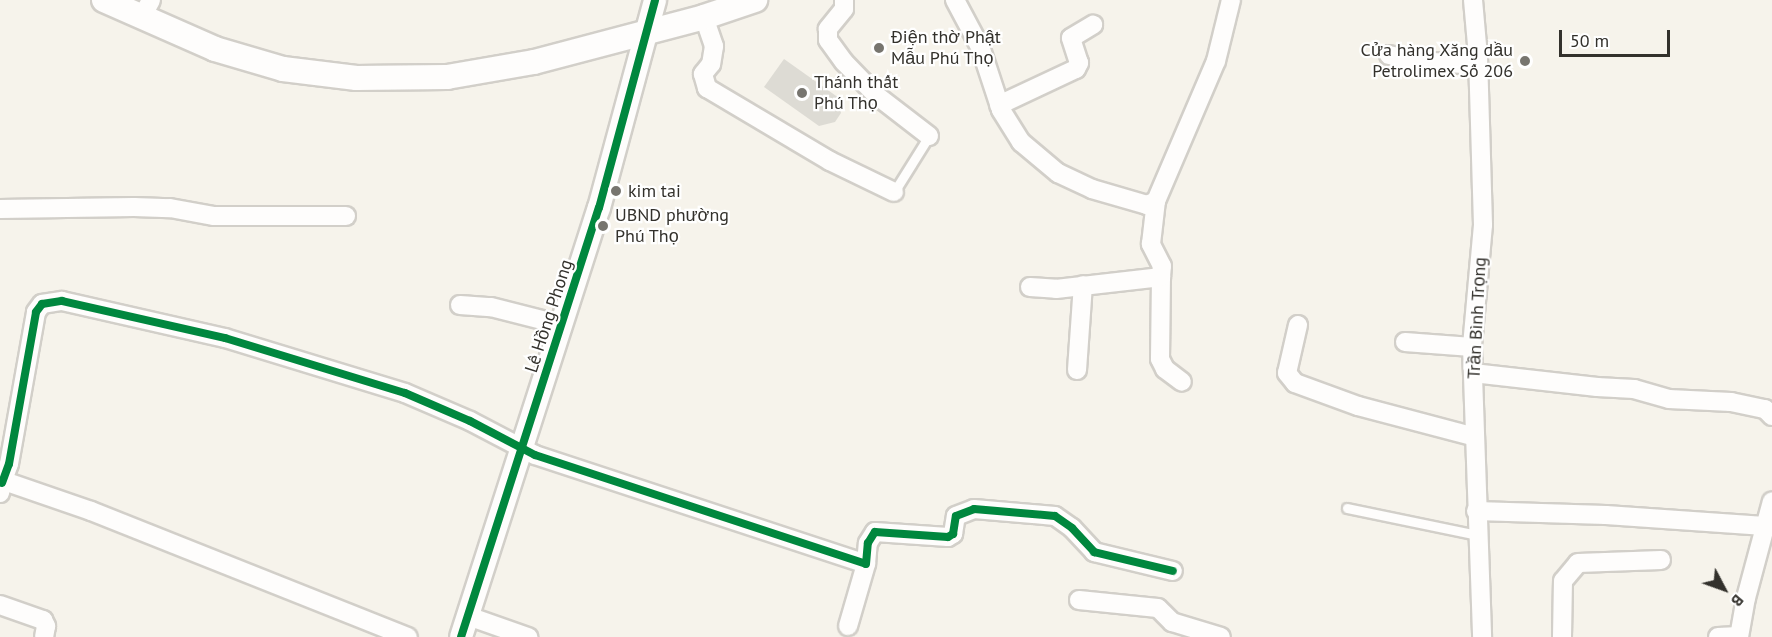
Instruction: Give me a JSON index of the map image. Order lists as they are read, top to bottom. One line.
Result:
{"streets":{"street":["Lê Hồng Phong","Trần Bình Trọng"]},"places":["Điện thờ Phật Mẫu Phú Thọ","Cửa hàng Xăng dầu Petrolimex Số 206","Thánh thất Phú Thọ","kim tai","UBND phường Phú Thọ"],"scale_bar":"50 m","north":"bottom right"}
